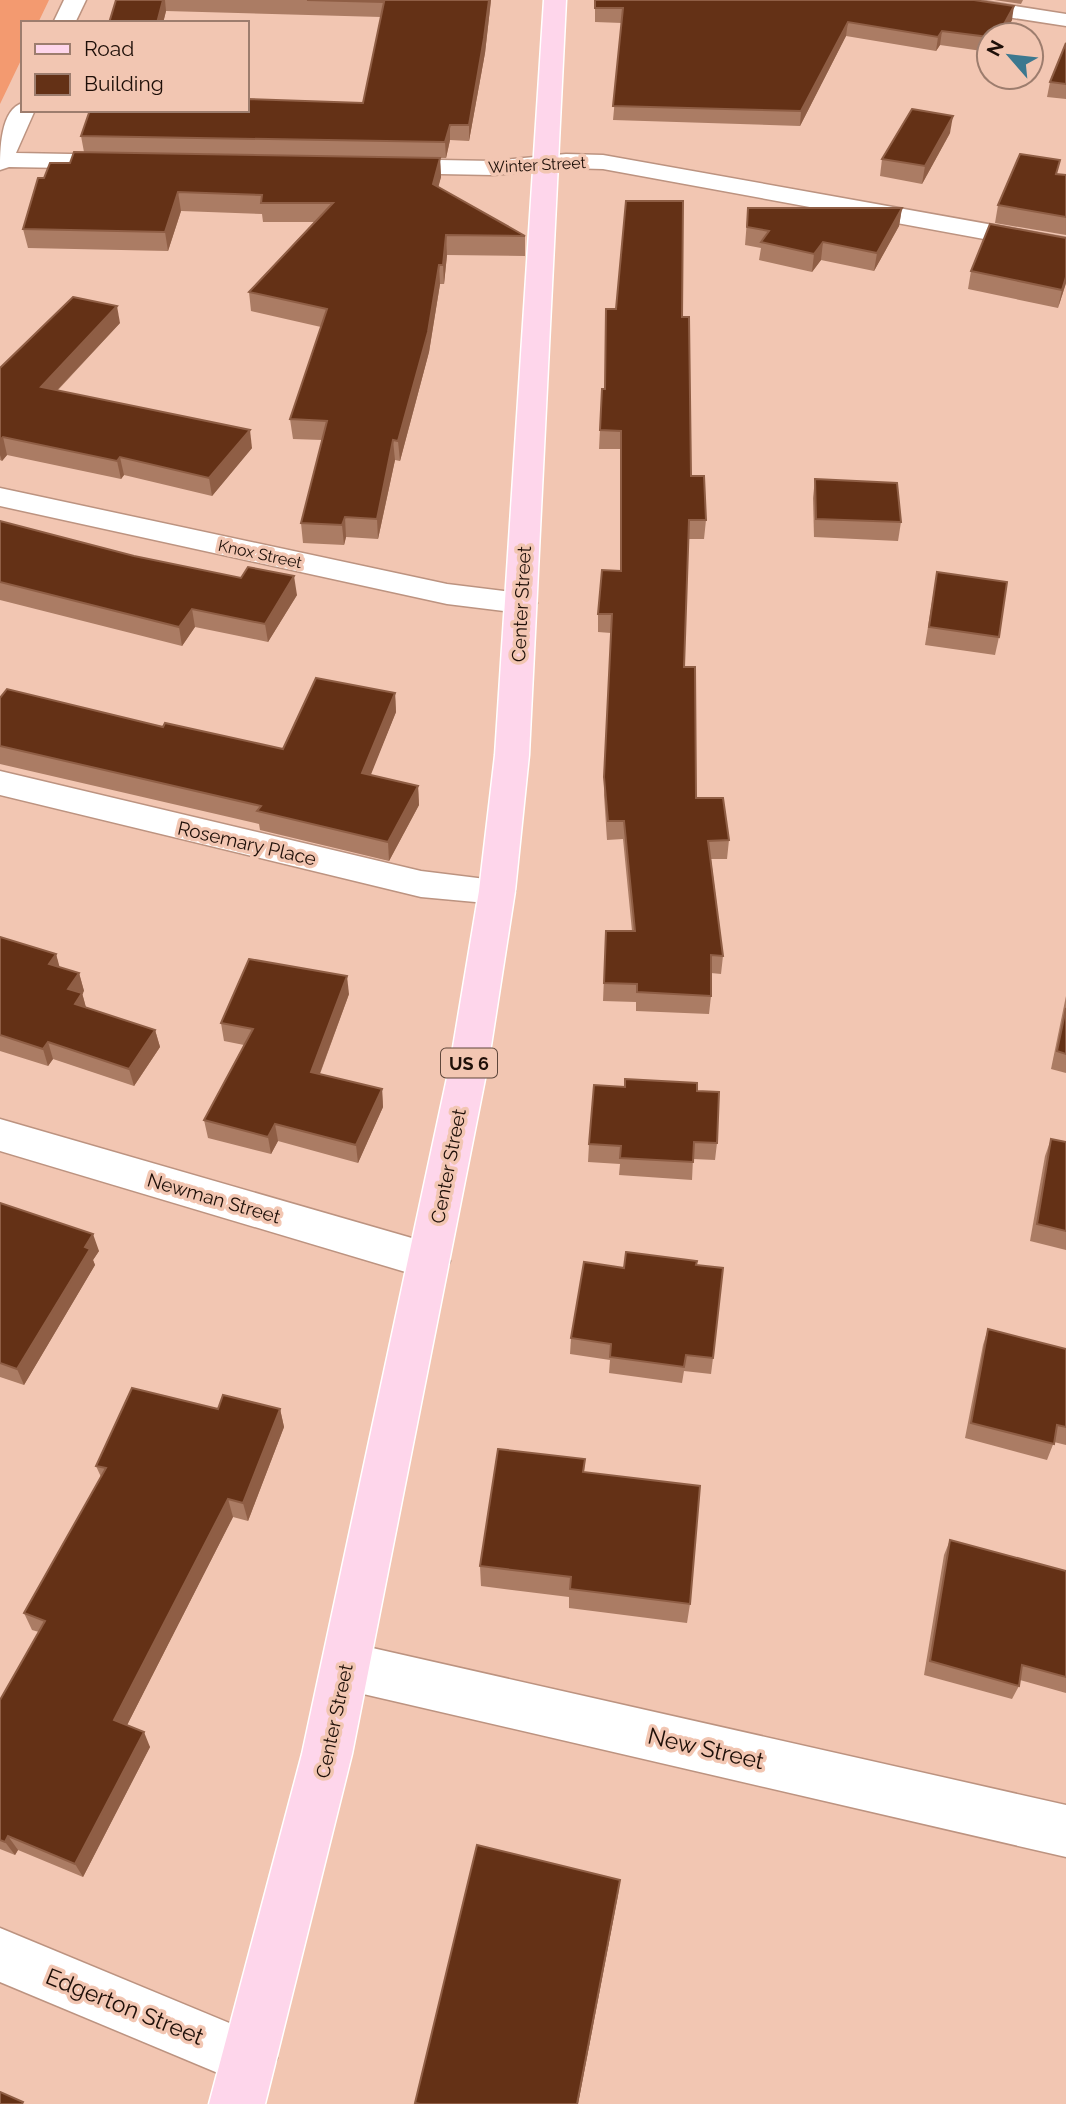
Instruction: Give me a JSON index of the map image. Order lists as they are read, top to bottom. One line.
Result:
{"streets":{"main road":["Center Street","US 6"],"street":["Winter Street","Knox Street","Rosemary Place","Newman Street","New Street","Edgerton Street"]},"crossings":[["Winter Street","Center Street"],["Knox Street","Center Street"],["Center Street","Rosemary Place"],["Center Street","Newman Street"],["Center Street","New Street"],["Center Street","Edgerton Street"]],"legend":["Road","Building"],"north":"top left"}
